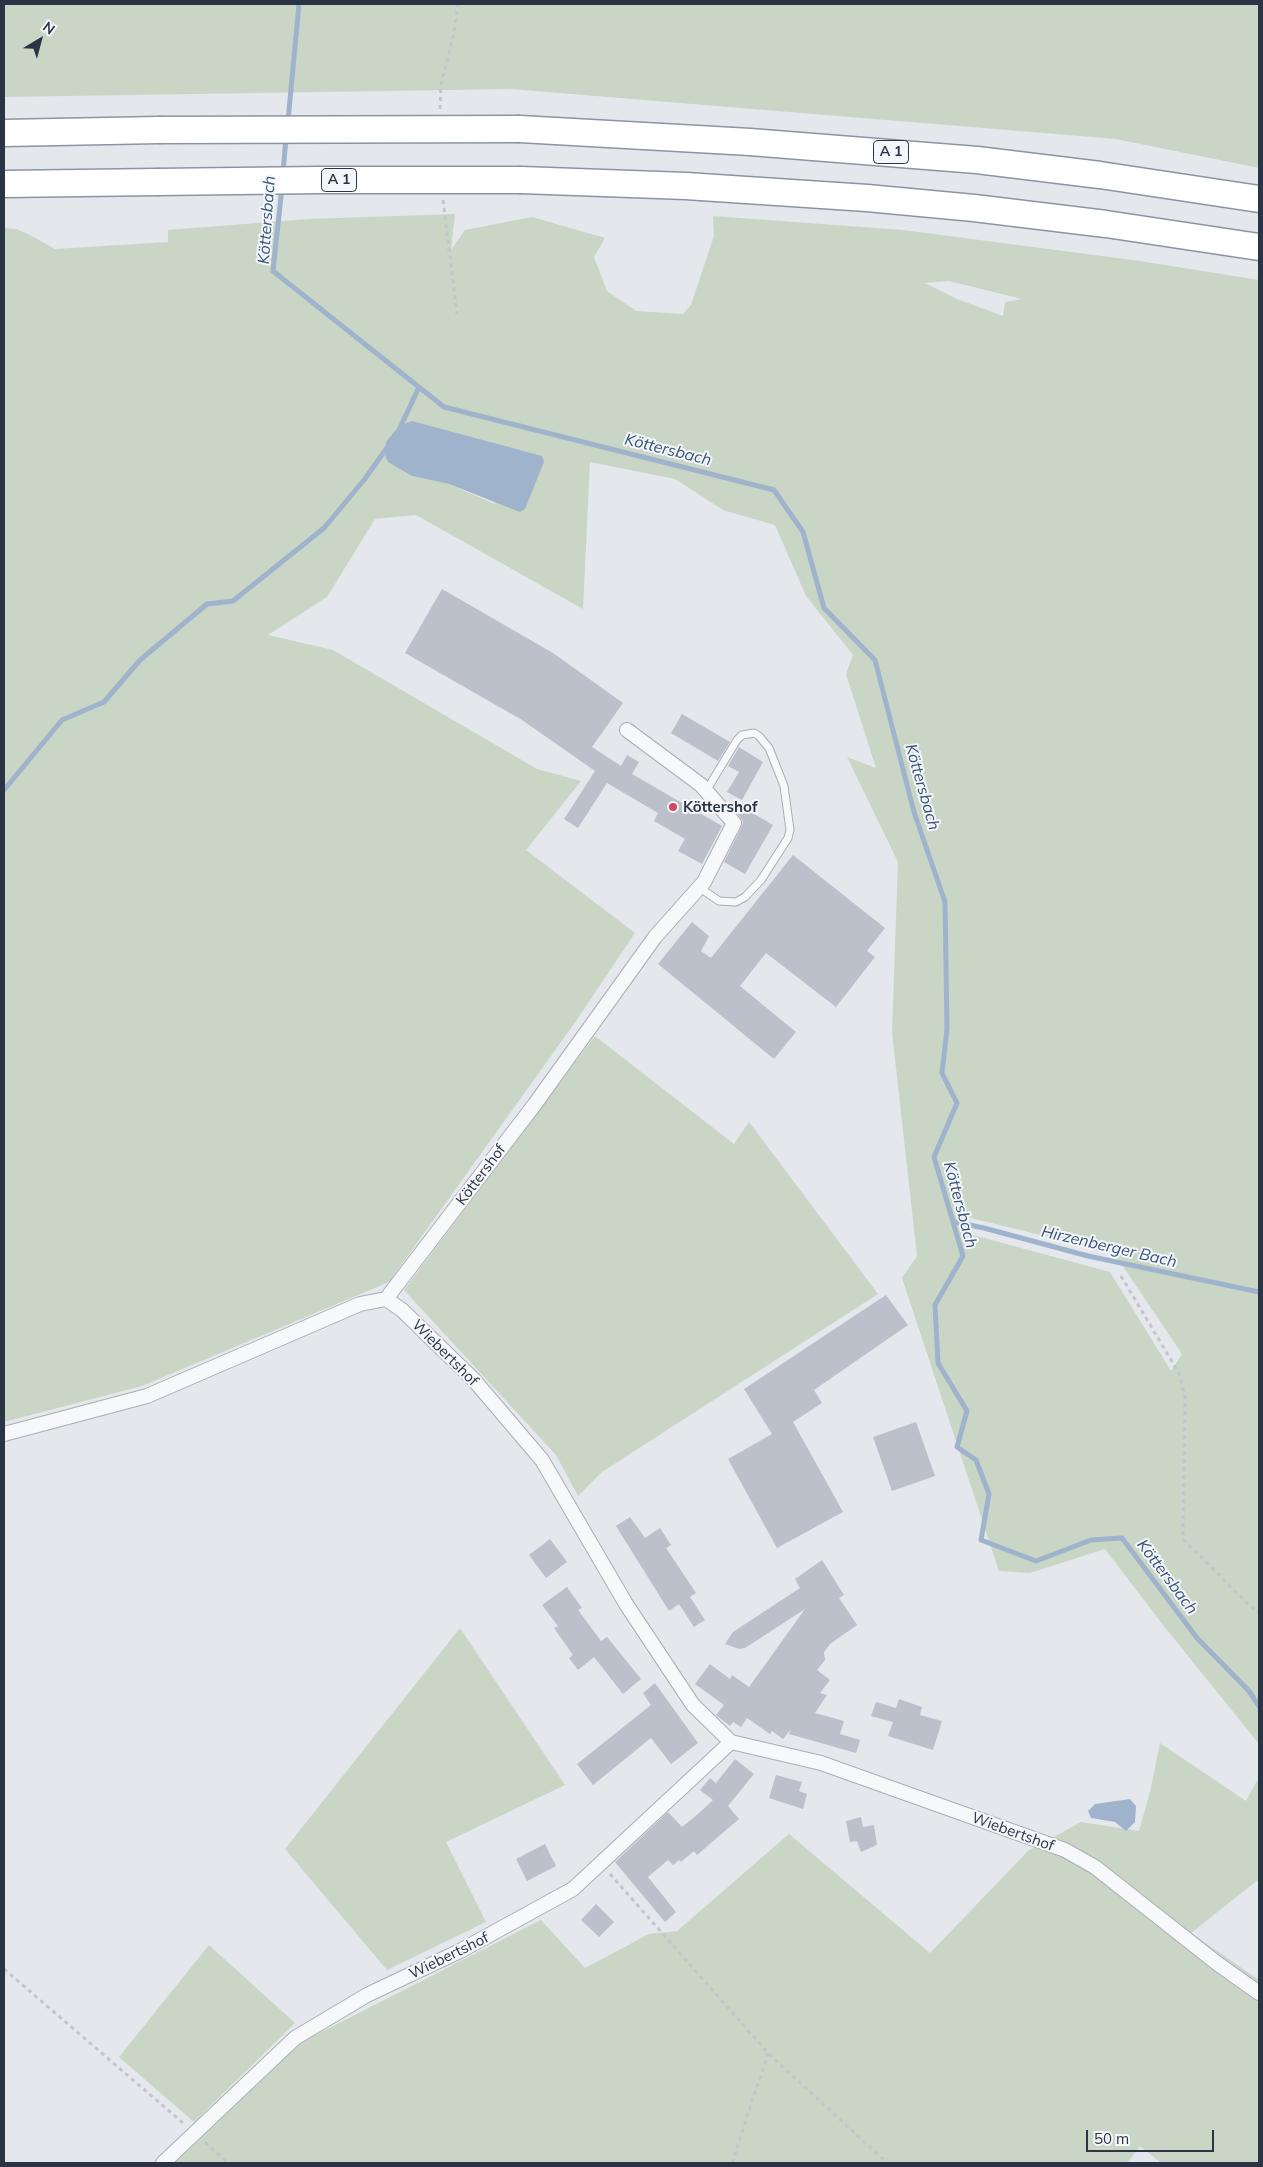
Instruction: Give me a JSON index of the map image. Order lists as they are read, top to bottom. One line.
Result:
{"streets":{"highway":["A 1"],"street":["Köttershof","Wiebertshof"]},"crossings":[["Köttershof","Wiebertshof"]],"water":["Köttersbach","Hirzenberger Bach"],"places":["Köttershof"],"scale_bar":"50 m","north":"top right"}
